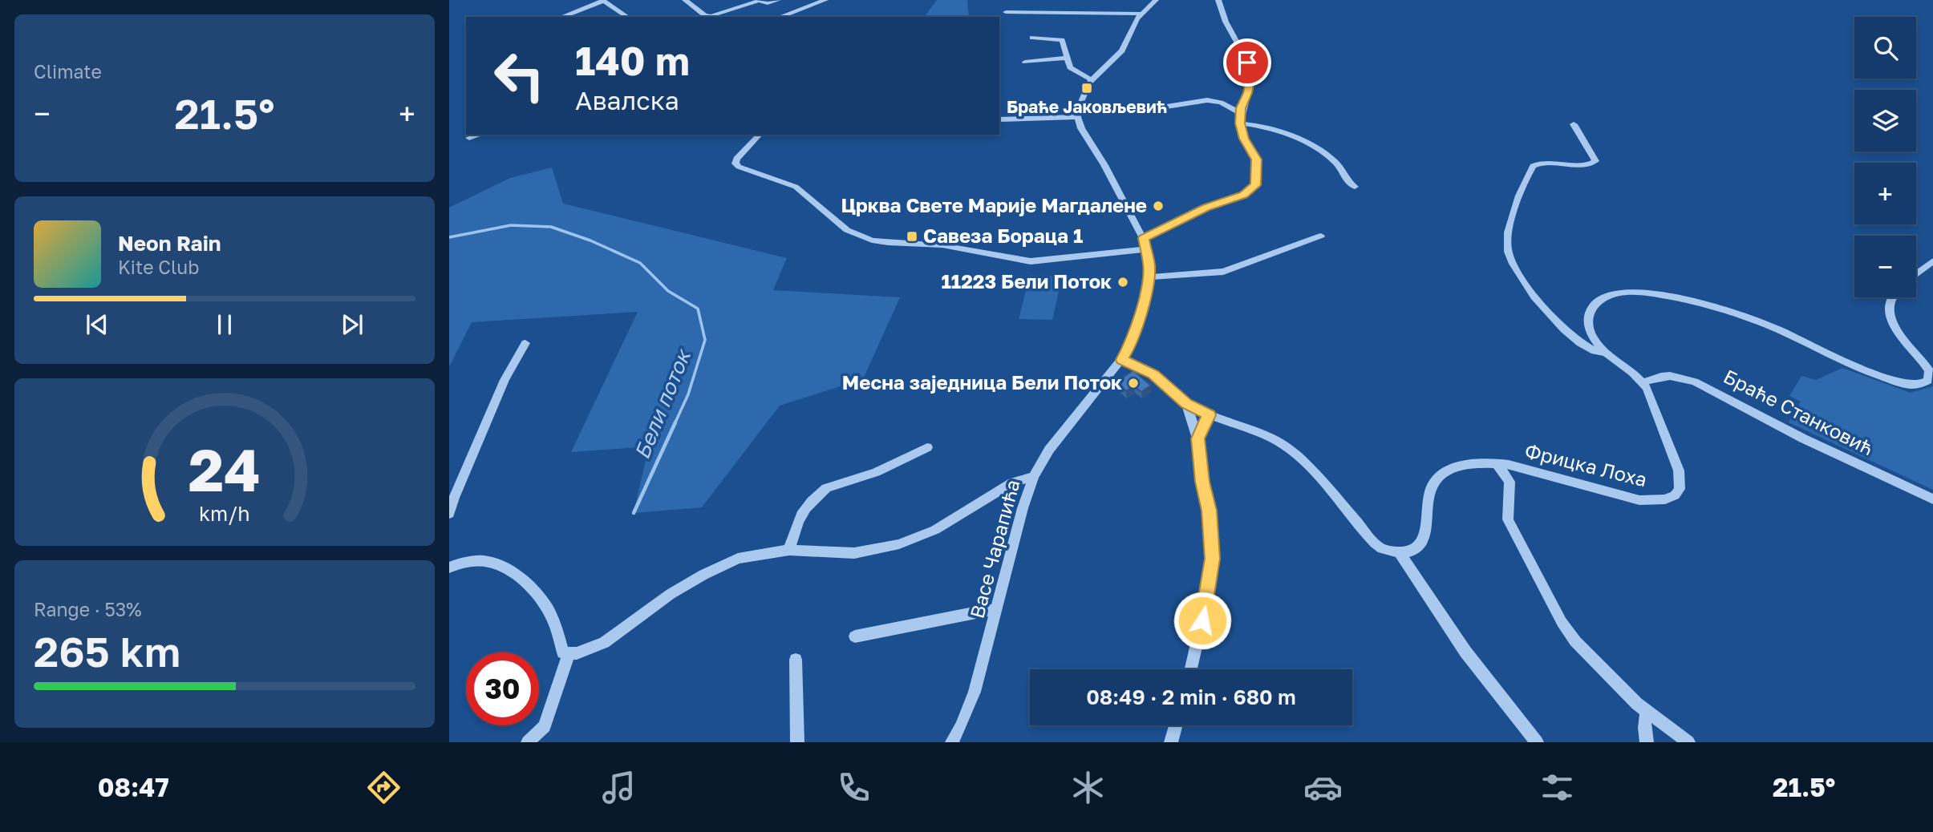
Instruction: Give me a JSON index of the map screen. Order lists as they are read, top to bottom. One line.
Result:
{"streets":{"street":["Браће Станковић","Фрицка Лоха","Васе Чарапића"]},"crossings":[["Браће Станковић","Фрицка Лоха"]],"water":["Бели поток"],"places":{"transit":["Браће Јаковљевић","Савеза Бораца 1"],"other":["Црква Свете Марије Магдалене","11223 Бели Поток","Месна заједница Бели Поток"]},"page":{"tile":["Climate",["Range · 53%","265 km"]],"map_buttons":["+","−"],"turn":["140 m","Авалска"],"heat":["−","21.5°","+"],"song":["Neon Rain","Kite Club"],"limit":"30","trip":"08:49 · 2 min · 680 m","tabs":["08:47","21.5°"],"gauge":["24","km/h"]}}
